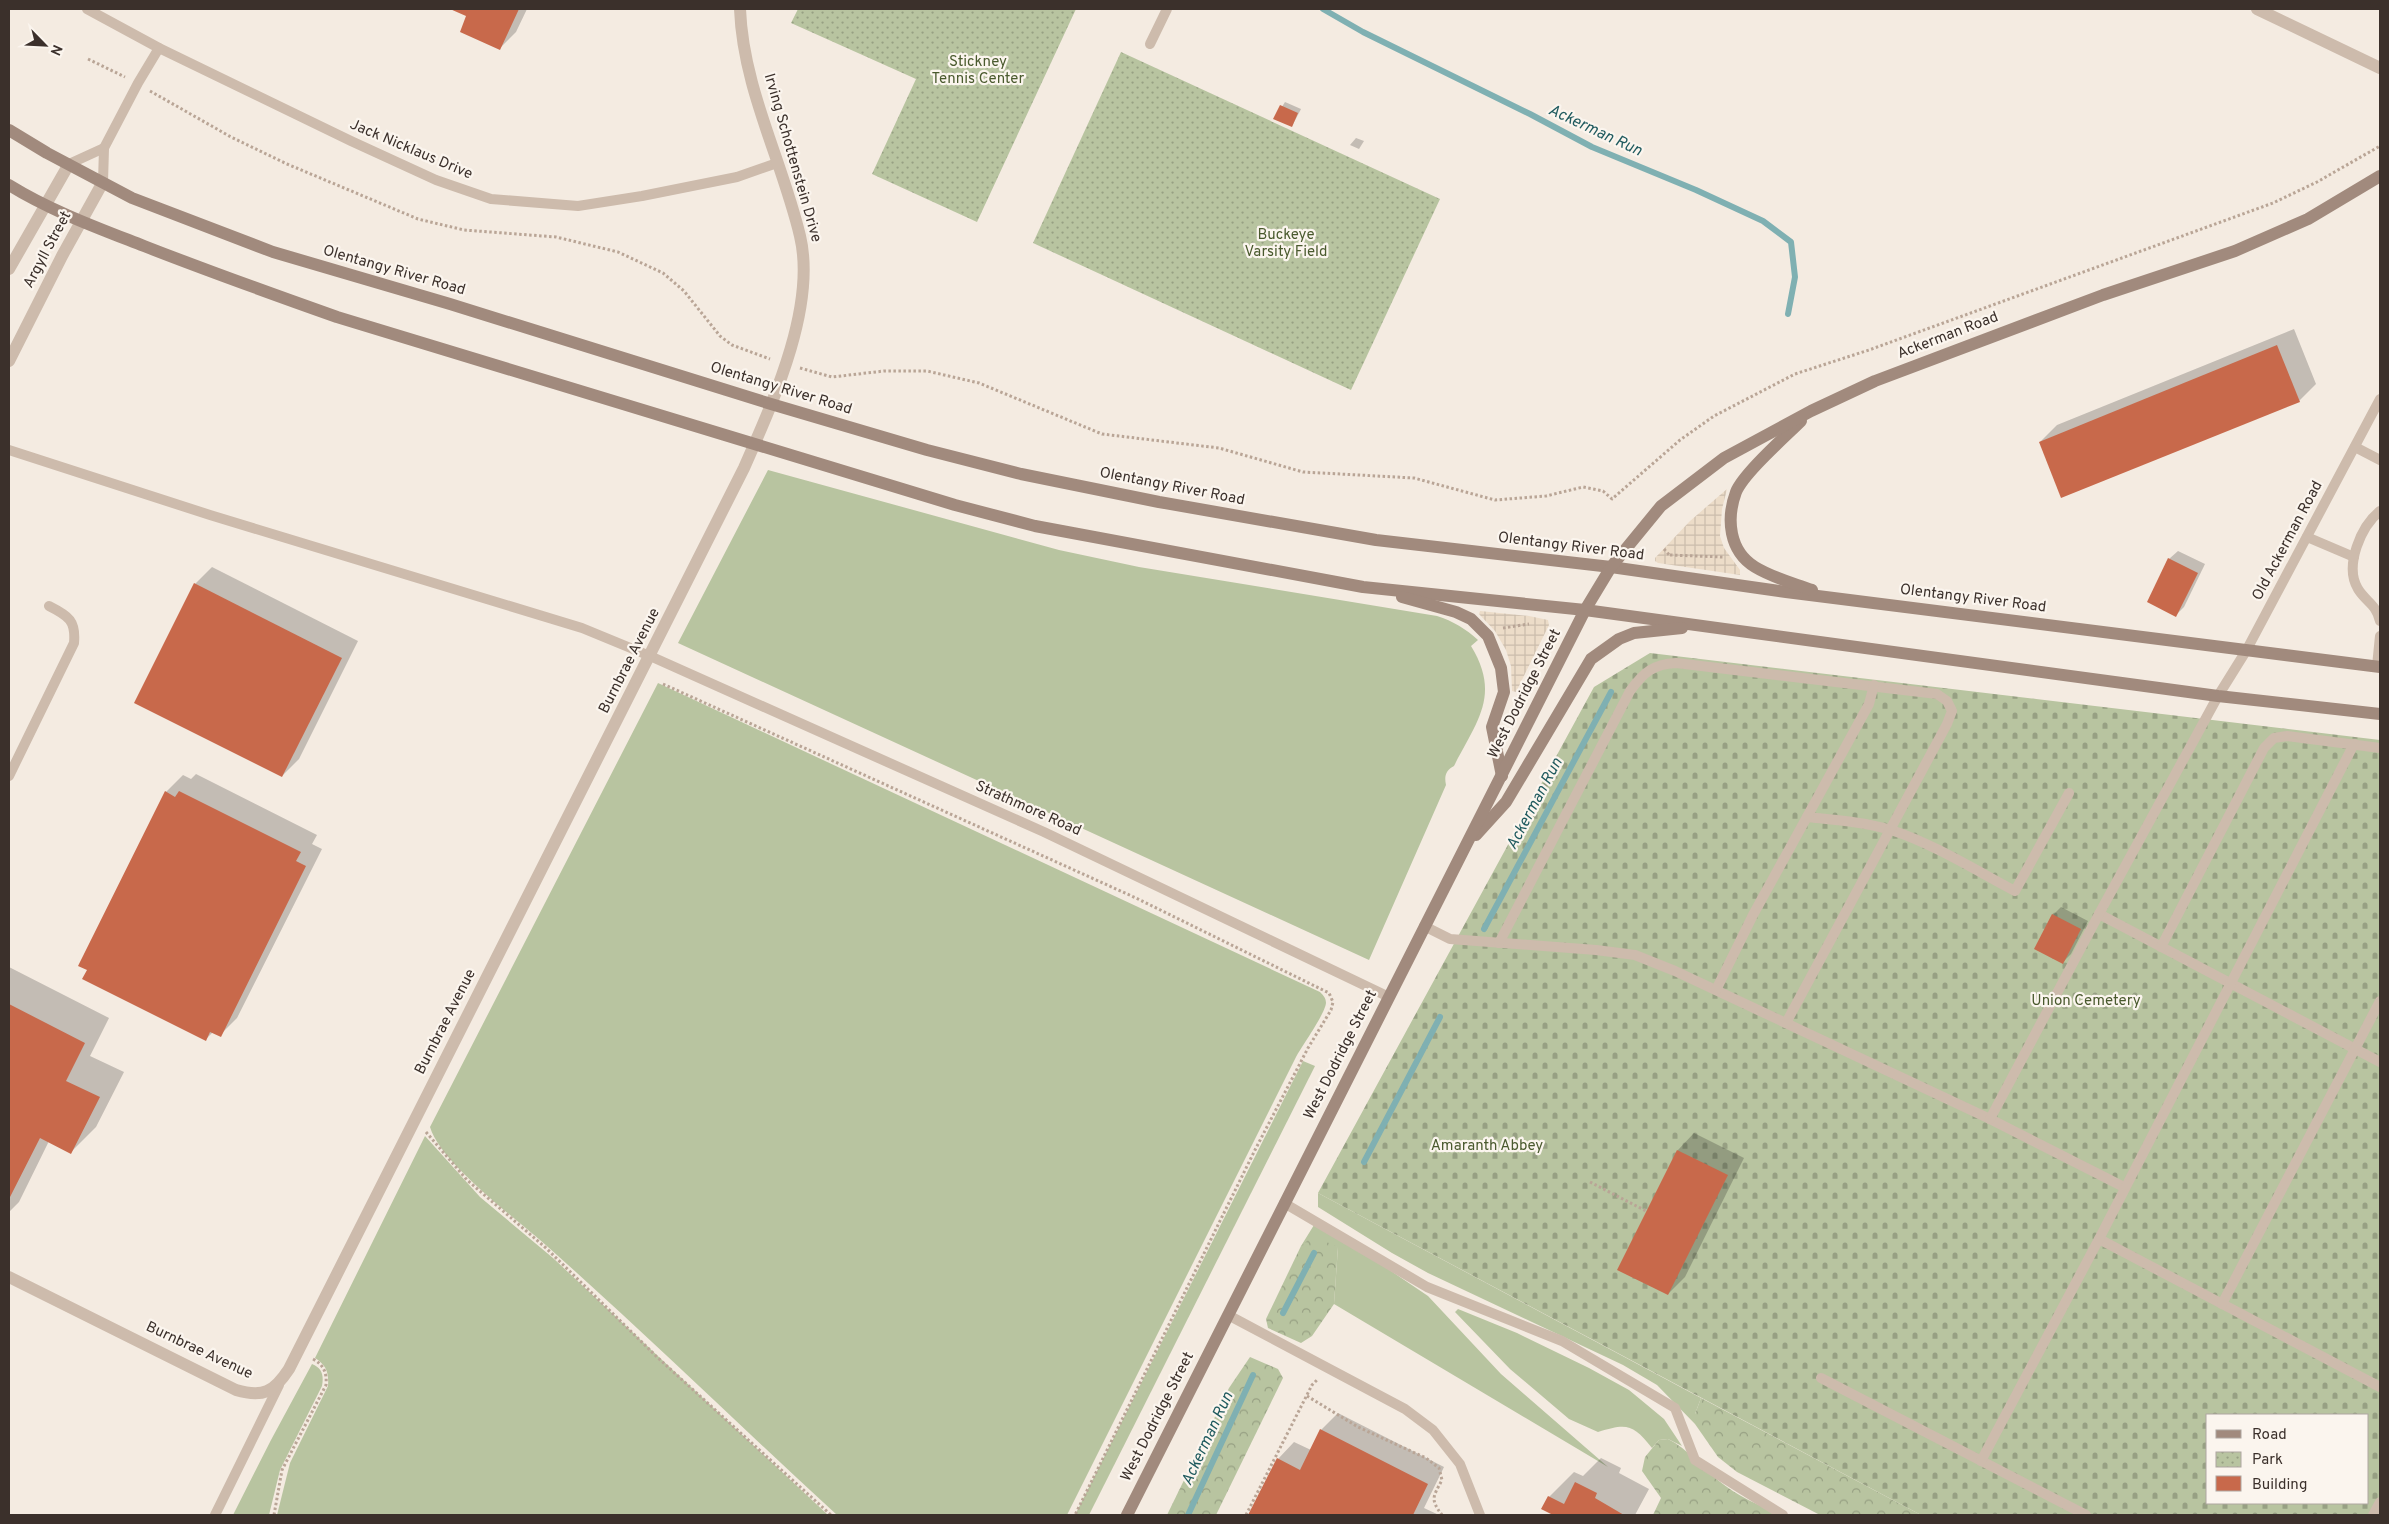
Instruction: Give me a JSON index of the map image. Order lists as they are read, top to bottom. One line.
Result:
{"streets":{"main road":["Olentangy River Road","Ackerman Road","West Dodridge Street"],"street":["Irving Schottenstein Drive","Argyll Street","Burnbrae Avenue"],"lane":["Jack Nicklaus Drive","Old Ackerman Road","Strathmore Road"]},"crossings":[["Jack Nicklaus Drive","Irving Schottenstein Drive"],["Irving Schottenstein Drive","Olentangy River Road"],["Irving Schottenstein Drive","Burnbrae Avenue"],["Argyll Street","Olentangy River Road"],["Olentangy River Road","Ackerman Road"],["Olentangy River Road","Old Ackerman Road"],["Olentangy River Road","Burnbrae Avenue"],["Ackerman Road","West Dodridge Street"],["Burnbrae Avenue","Strathmore Road"],["West Dodridge Street","Strathmore Road"]],"water":["Ackerman Run"],"parks":["Stickney Tennis Center","Buckeye Varsity Field","Union Cemetery","Amaranth Abbey"],"legend":["Road","Park","Building"],"north":"bottom right"}
